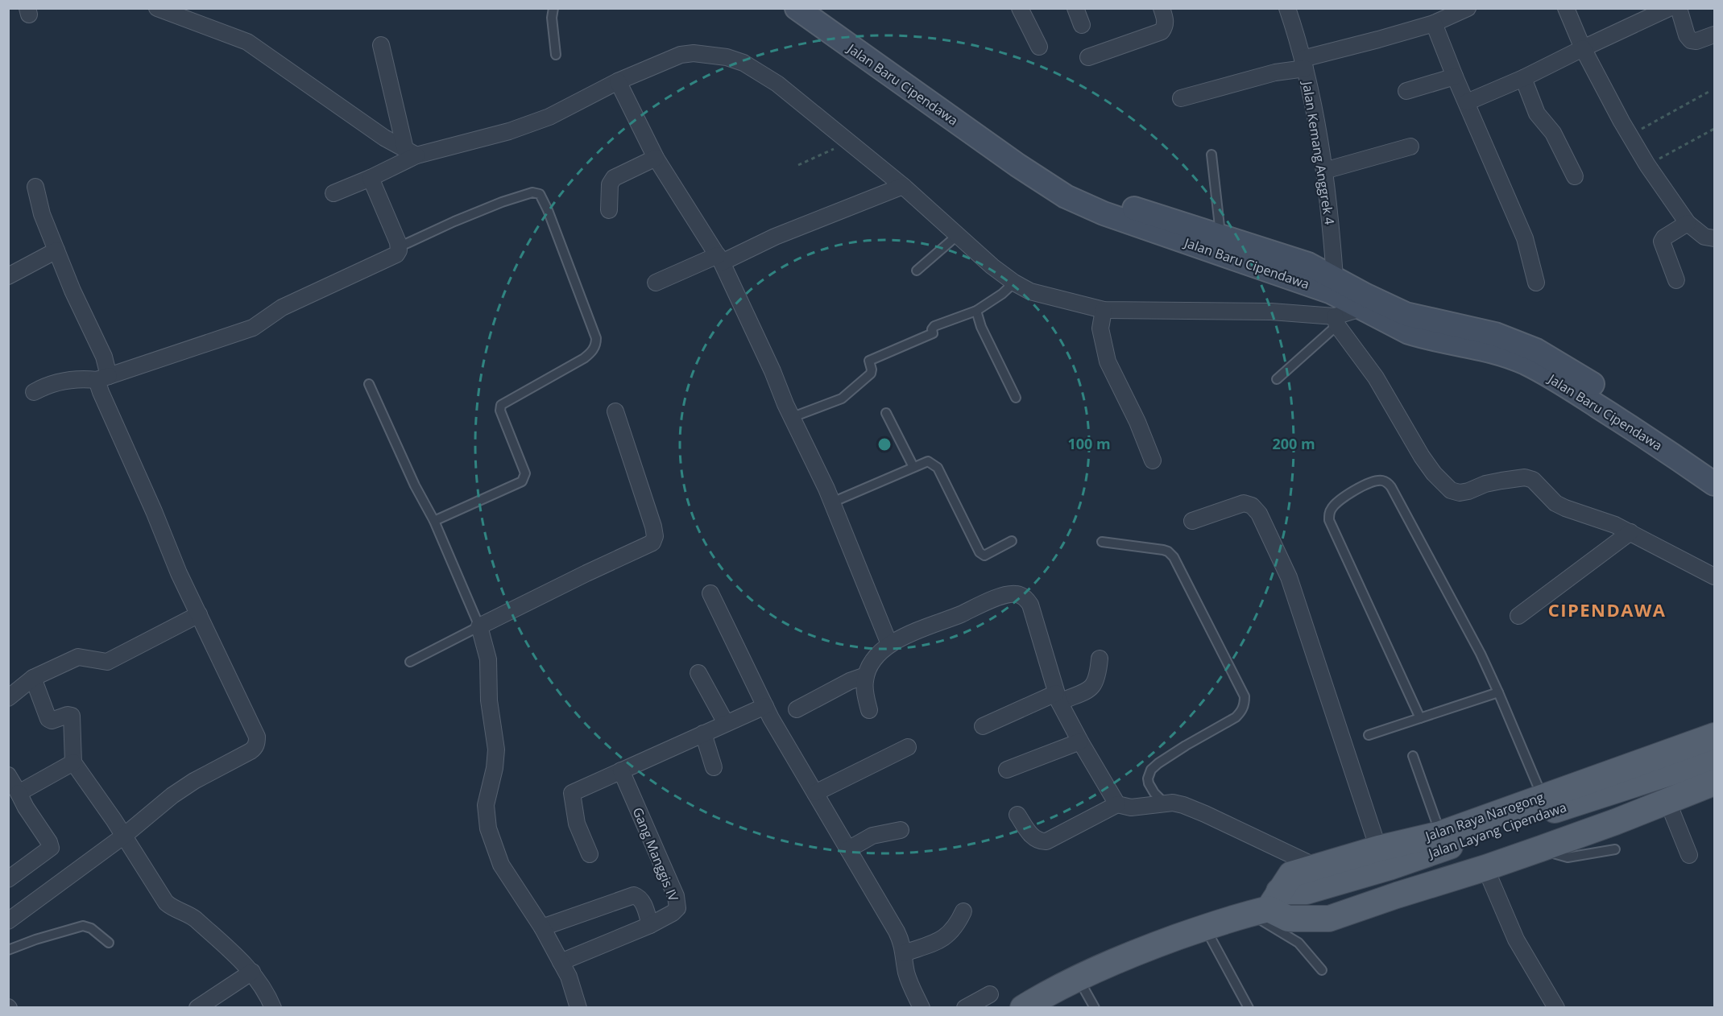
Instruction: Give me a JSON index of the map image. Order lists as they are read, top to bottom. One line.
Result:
{"streets":{"main road":["Jalan Baru Cipendawa","Jalan Raya Narogong","Jalan Layang Cipendawa"],"street":["Jalan Kemang Anggrek 4","Gang Manggis IV"]},"crossings":[["Jalan Baru Cipendawa","Jalan Kemang Anggrek 4"],["Jalan Raya Narogong","Jalan Layang Cipendawa"]],"districts":["CIPENDAWA"],"rings":["100 m","200 m"]}
